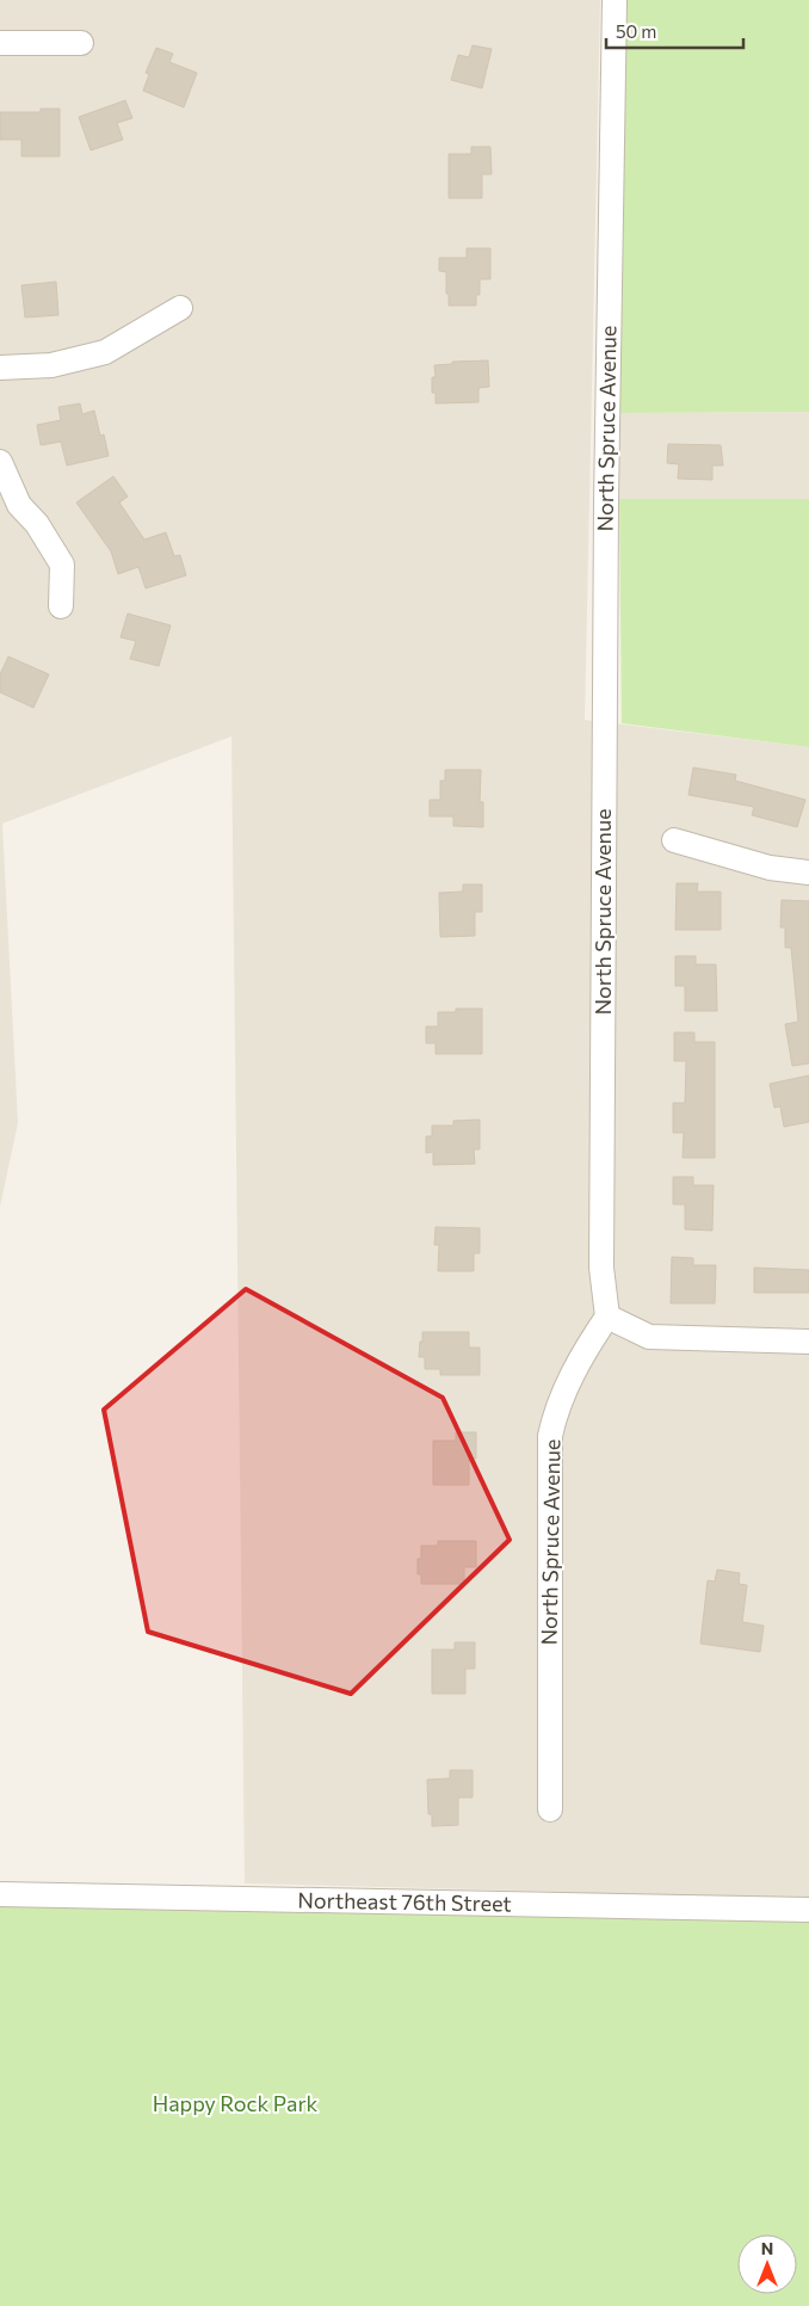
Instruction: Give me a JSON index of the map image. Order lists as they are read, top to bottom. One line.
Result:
{"streets":{"street":["North Spruce Avenue","Northeast 76th Street"]},"parks":["Happy Rock Park"],"scale_bar":"50 m","north":"top"}
